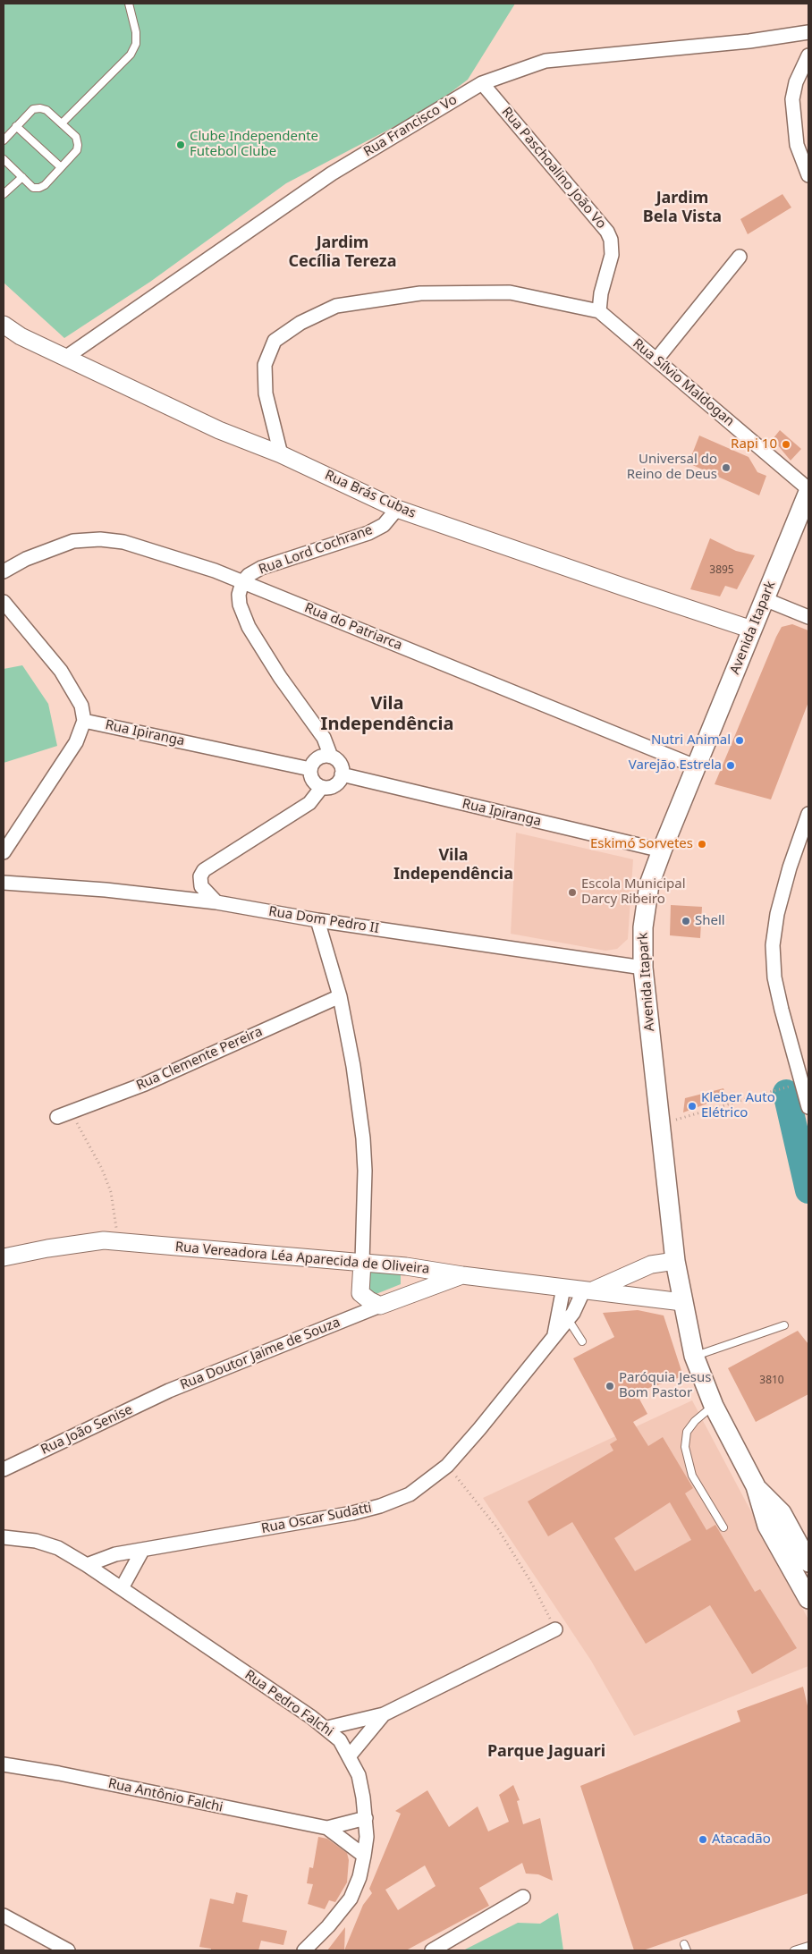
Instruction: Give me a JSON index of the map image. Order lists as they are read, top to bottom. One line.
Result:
{"streets":{"main road":["Avenida Itapark"],"street":["Rua Francisco Vo","Rua Paschoalino João Vo","Rua Sílvio Maldogan","Rua Brás Cubas","Rua Lord Cochrane","Rua do Patriarca","Rua Ipiranga","Rua Dom Pedro II","Rua Clemente Pereira","Rua Vereadora Léa Aparecida de Oliveira","Rua Doutor Jaime de Souza","Rua João Senise","Rua Oscar Sudatti","Rua Pedro Falchi","Rua Antônio Falchi"]},"crossings":[["Rua Francisco Vo","Rua Paschoalino João Vo"],["Rua Francisco Vo","Rua Brás Cubas"],["Rua Paschoalino João Vo","Rua Sílvio Maldogan"],["Rua Sílvio Maldogan","Avenida Itapark"],["Rua Brás Cubas","Rua Lord Cochrane"],["Rua Brás Cubas","Avenida Itapark"],["Rua Lord Cochrane","Rua do Patriarca"],["Rua Lord Cochrane","Rua Ipiranga"],["Rua do Patriarca","Avenida Itapark"],["Avenida Itapark","Rua Ipiranga"],["Avenida Itapark","Rua Dom Pedro II"],["Avenida Itapark","Rua Vereadora Léa Aparecida de Oliveira"],["Rua Vereadora Léa Aparecida de Oliveira","Rua Doutor Jaime de Souza"],["Rua Vereadora Léa Aparecida de Oliveira","Rua Oscar Sudatti"],["Rua Doutor Jaime de Souza","Rua João Senise"],["Rua Oscar Sudatti","Rua Pedro Falchi"],["Rua Pedro Falchi","Rua Antônio Falchi"]],"districts":["Jardim Bela Vista","Jardim Cecília Tereza","Vila Independência","Vila Independência","Parque Jaguari"],"places":["Clube Independente Futebol Clube","Rapi 10","Universal do Reino de Deus","Nutri Animal","Varejão Estrela","Eskimó Sorvetes","Escola Municipal Darcy Ribeiro","Shell","Kleber Auto Elétrico","Paróquia Jesus Bom Pastor","Atacadão"],"house_numbers":["3895","3810"]}
